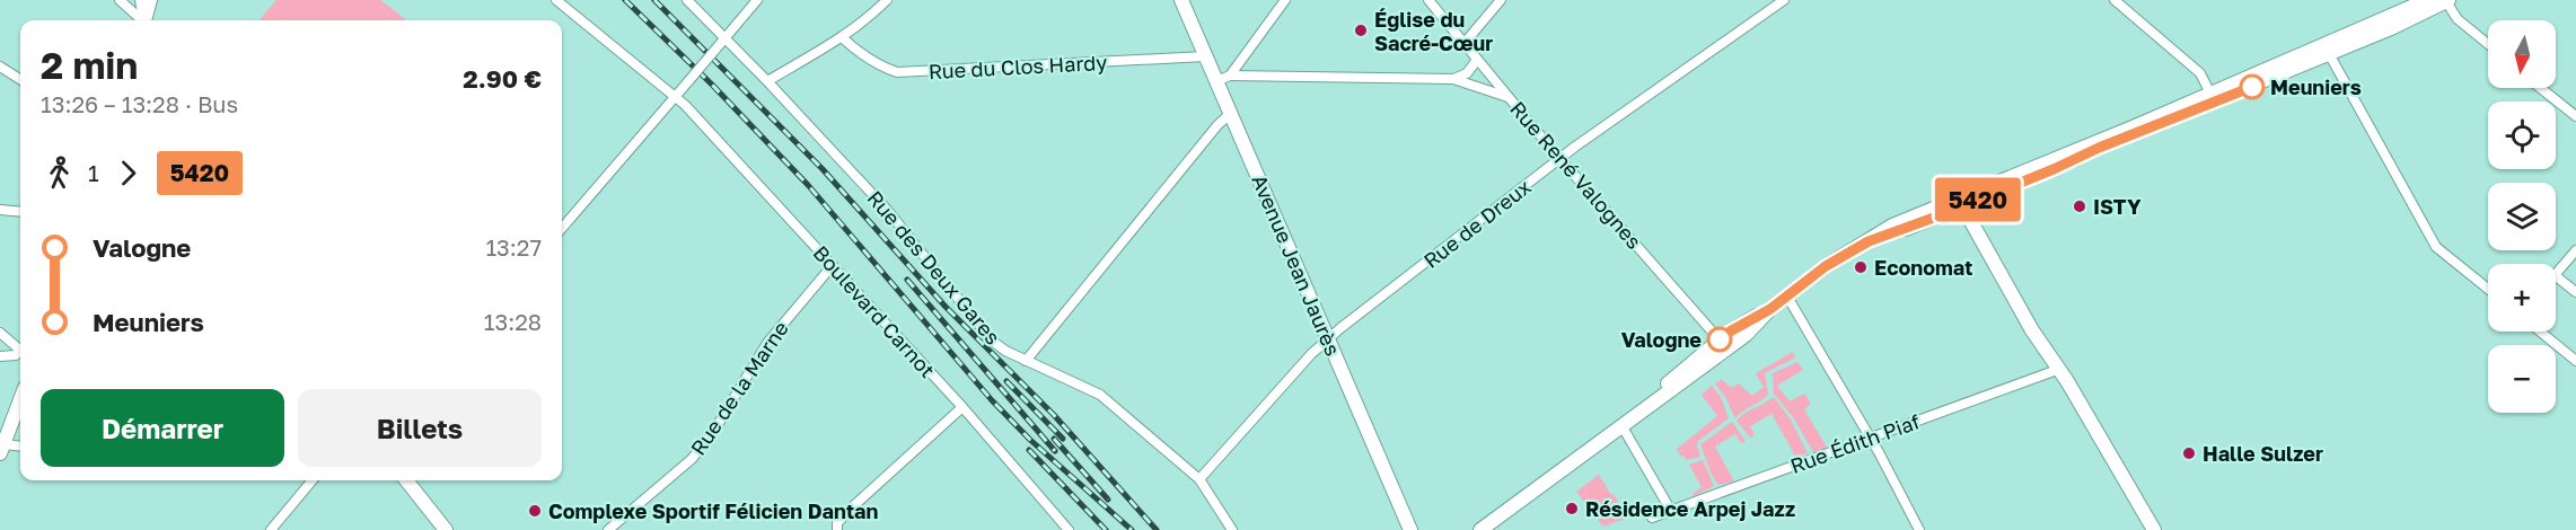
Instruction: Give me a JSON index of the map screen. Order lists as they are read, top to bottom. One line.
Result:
{"streets":{"main road":["Avenue Jean Jaurès"],"street":["Rue du Clos Hardy","Rue René Valognes","Rue de Dreux","Rue des Deux Gares","Boulevard Carnot","Rue de la Marne","Rue Édith Piaf"]},"crossings":[["Rue du Clos Hardy","Avenue Jean Jaurès"],["Rue René Valognes","Rue de Dreux"],["Rue de Dreux","Avenue Jean Jaurès"],["Rue de Dreux","Rue des Deux Gares"],["Boulevard Carnot","Rue de la Marne"]],"places":["Église du Sacré-Cœur","Meuniers","ISTY","Economat","Valogne","Halle Sulzer","Résidence Arpej Jazz","Complexe Sportif Félicien Dantan"],"lines":["bus line 5420"],"north":"bottom","page":{"on_map":"5420","map_buttons":["+","−"],"heading":["2 min","13:26 – 13:28 · Bus","2.90 €"],"legs":["1","5420"],"list":[{"name":"Valogne","value":"13:27"},{"name":"Meuniers","value":"13:28"}],"buttons":["Démarrer","Billets"]}}
